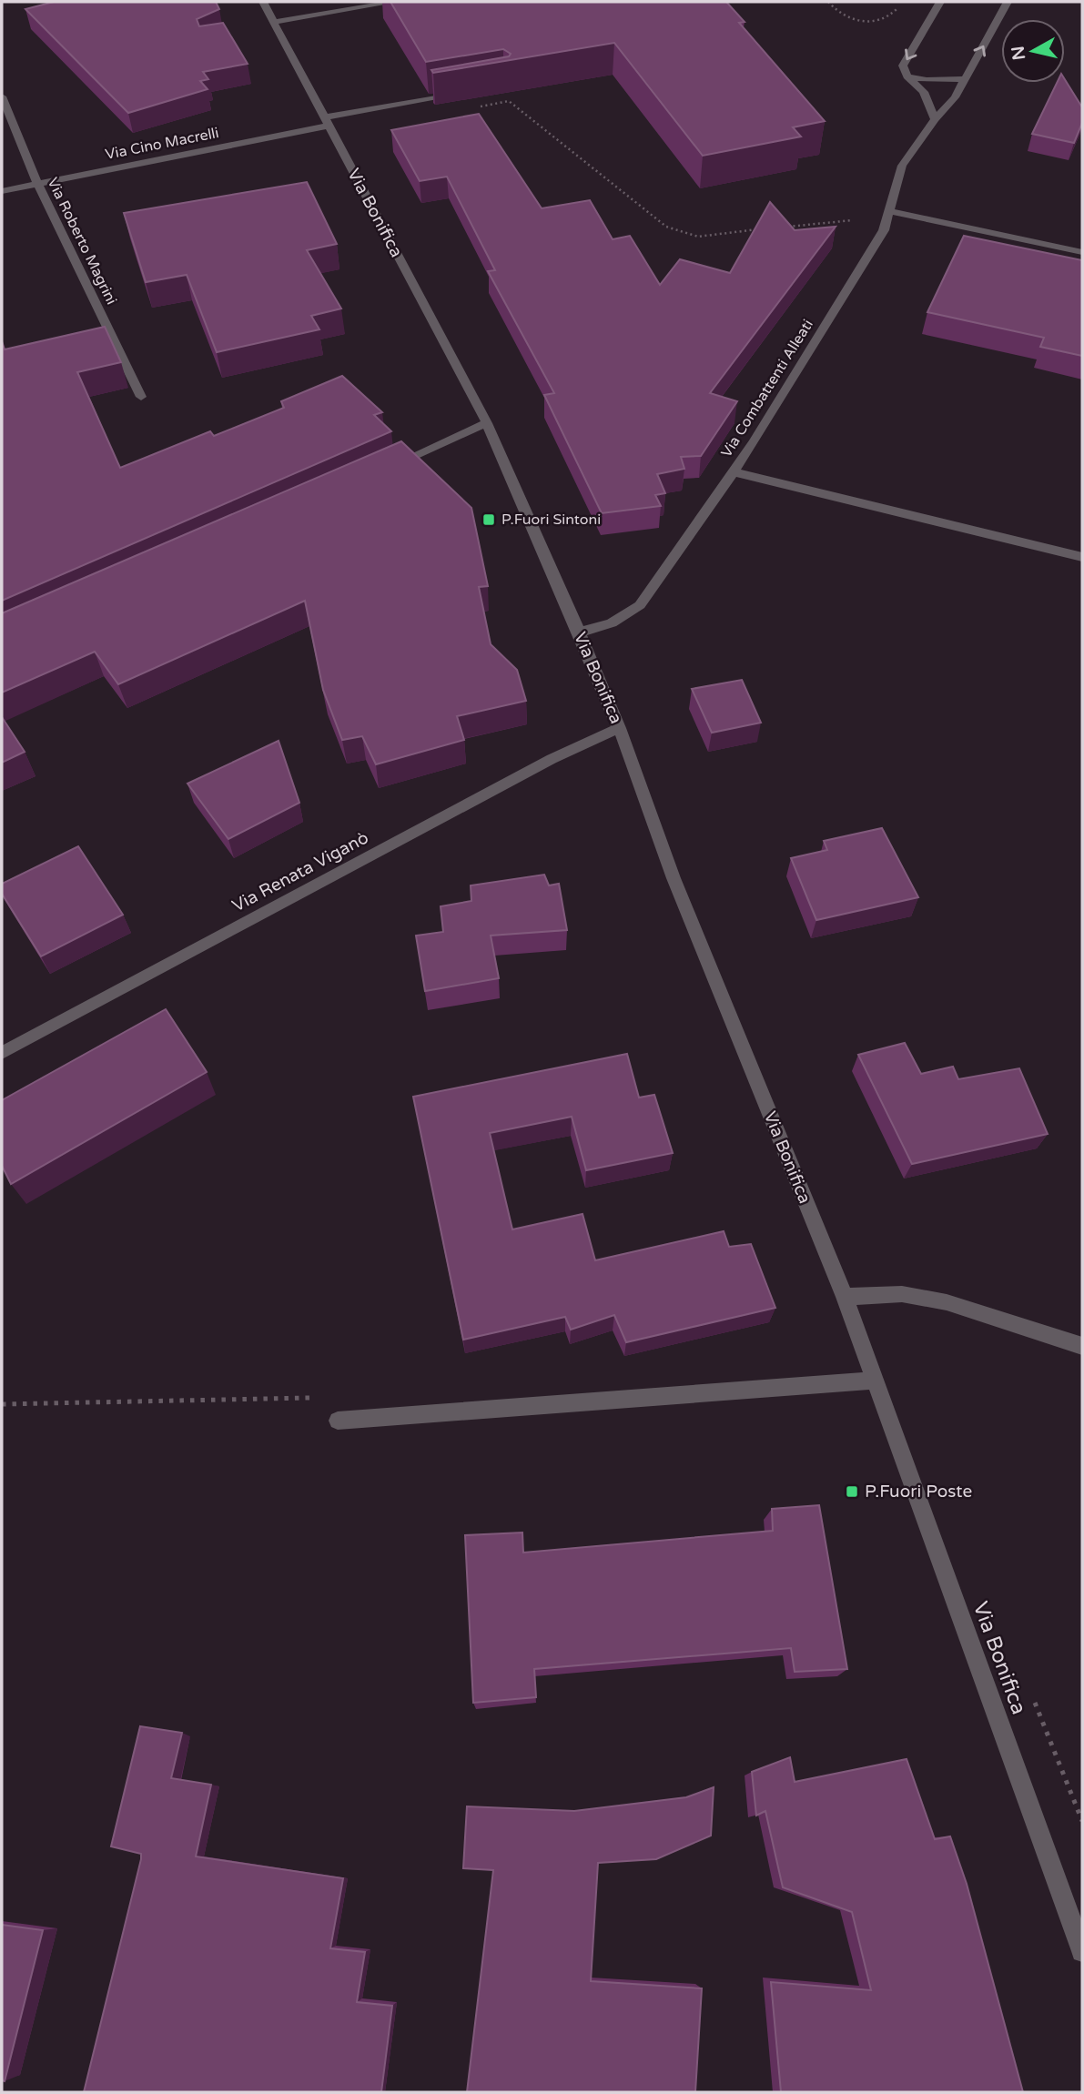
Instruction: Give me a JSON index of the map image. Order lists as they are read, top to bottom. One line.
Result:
{"streets":{"street":["Via Cino Macrelli","Via Bonifica","Via Roberto Magrini","Via Combattenti Alleati","Via Renata Viganò"]},"crossings":[["Via Cino Macrelli","Via Bonifica"],["Via Cino Macrelli","Via Roberto Magrini"],["Via Bonifica","Via Combattenti Alleati"],["Via Bonifica","Via Renata Viganò"]],"places":{"transit":["P.Fuori Sintoni","P.Fuori Poste"]},"north":"left"}
